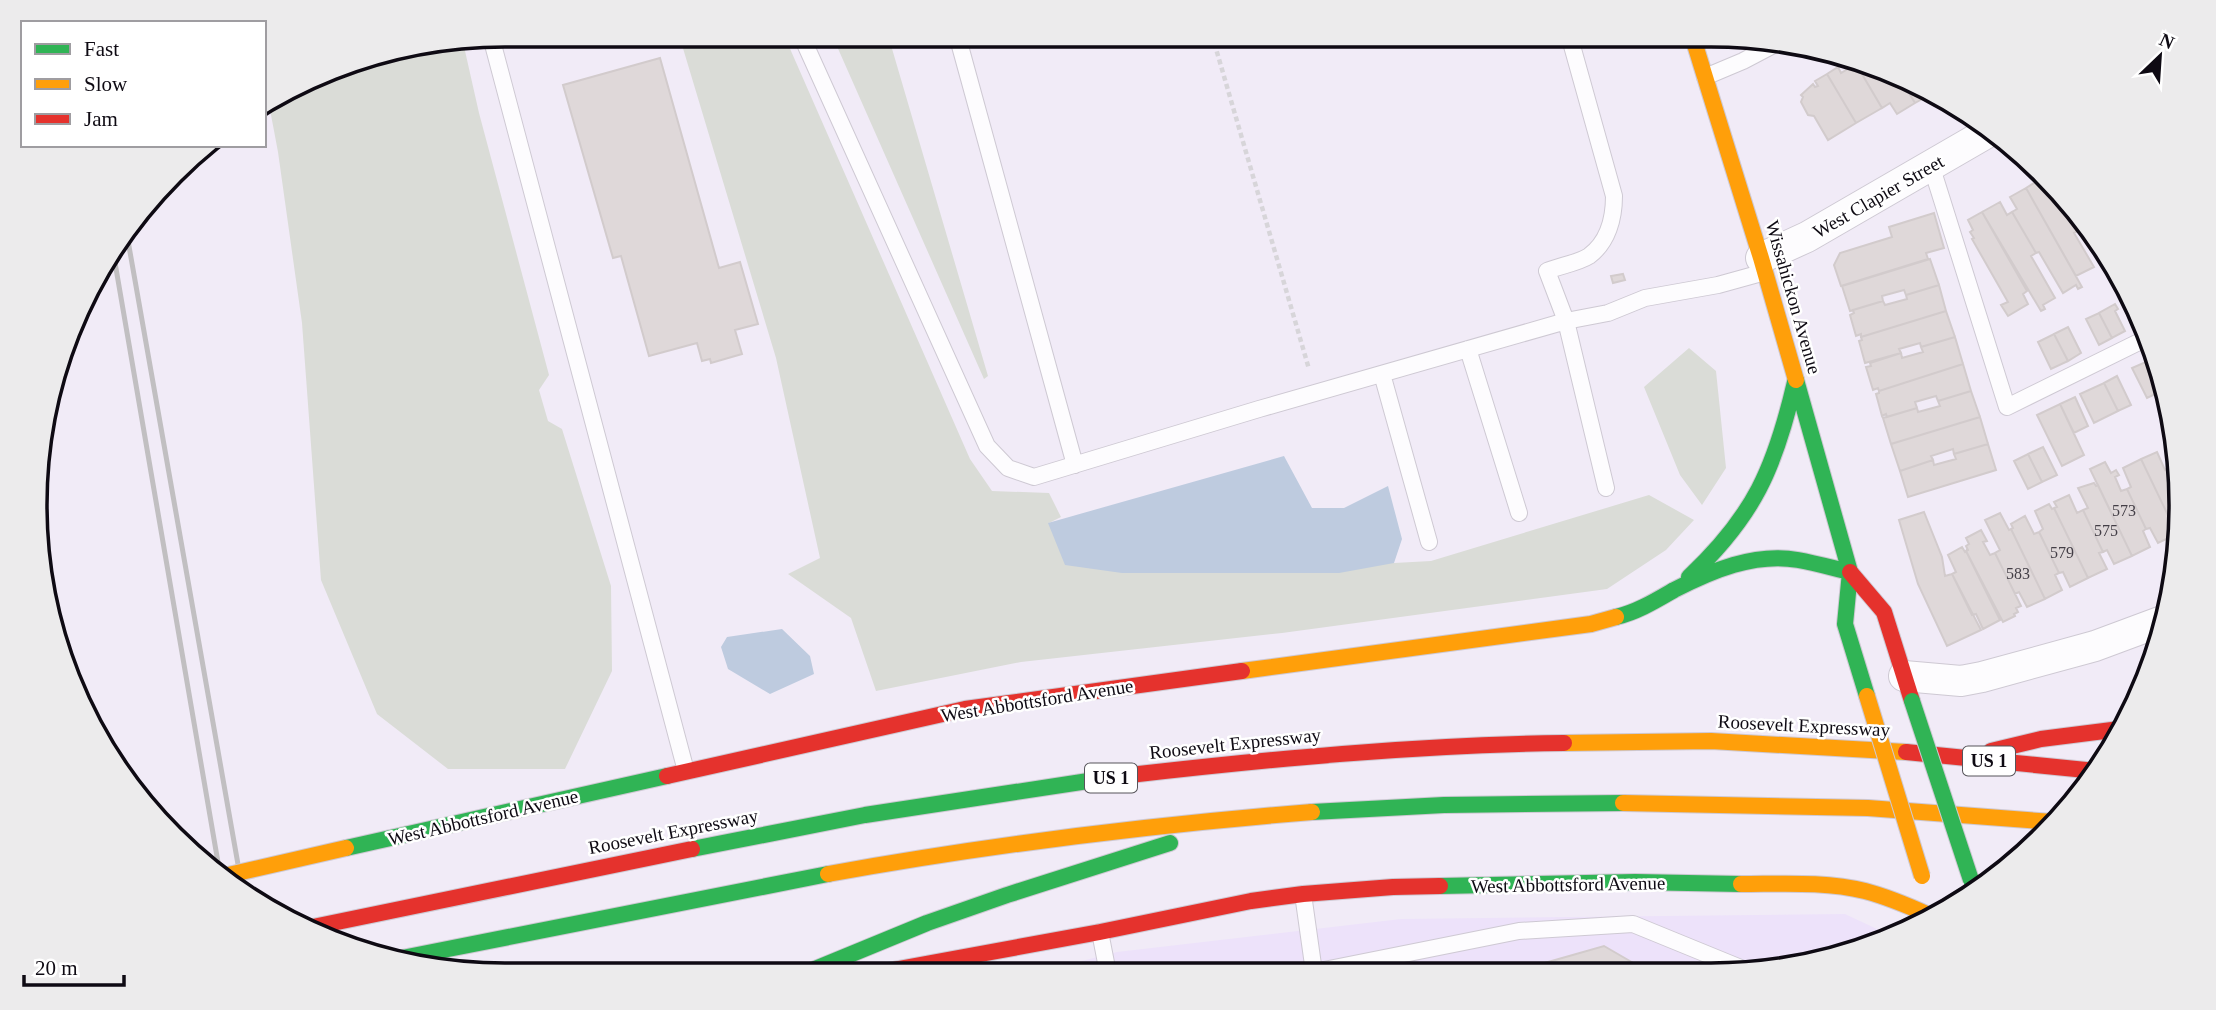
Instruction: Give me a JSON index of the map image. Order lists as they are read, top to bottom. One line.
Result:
{"streets":{"main road":["Wissahickon Avenue","West Abbottsford Avenue","Roosevelt Expressway","US 1"],"street":["West Clapier Street"]},"crossings":[["West Clapier Street","Wissahickon Avenue"],["Wissahickon Avenue","West Abbottsford Avenue"]],"house_numbers":["573","575","579","583"],"legend":["Fast","Slow","Jam"],"scale_bar":"20 m","north":"top right"}
